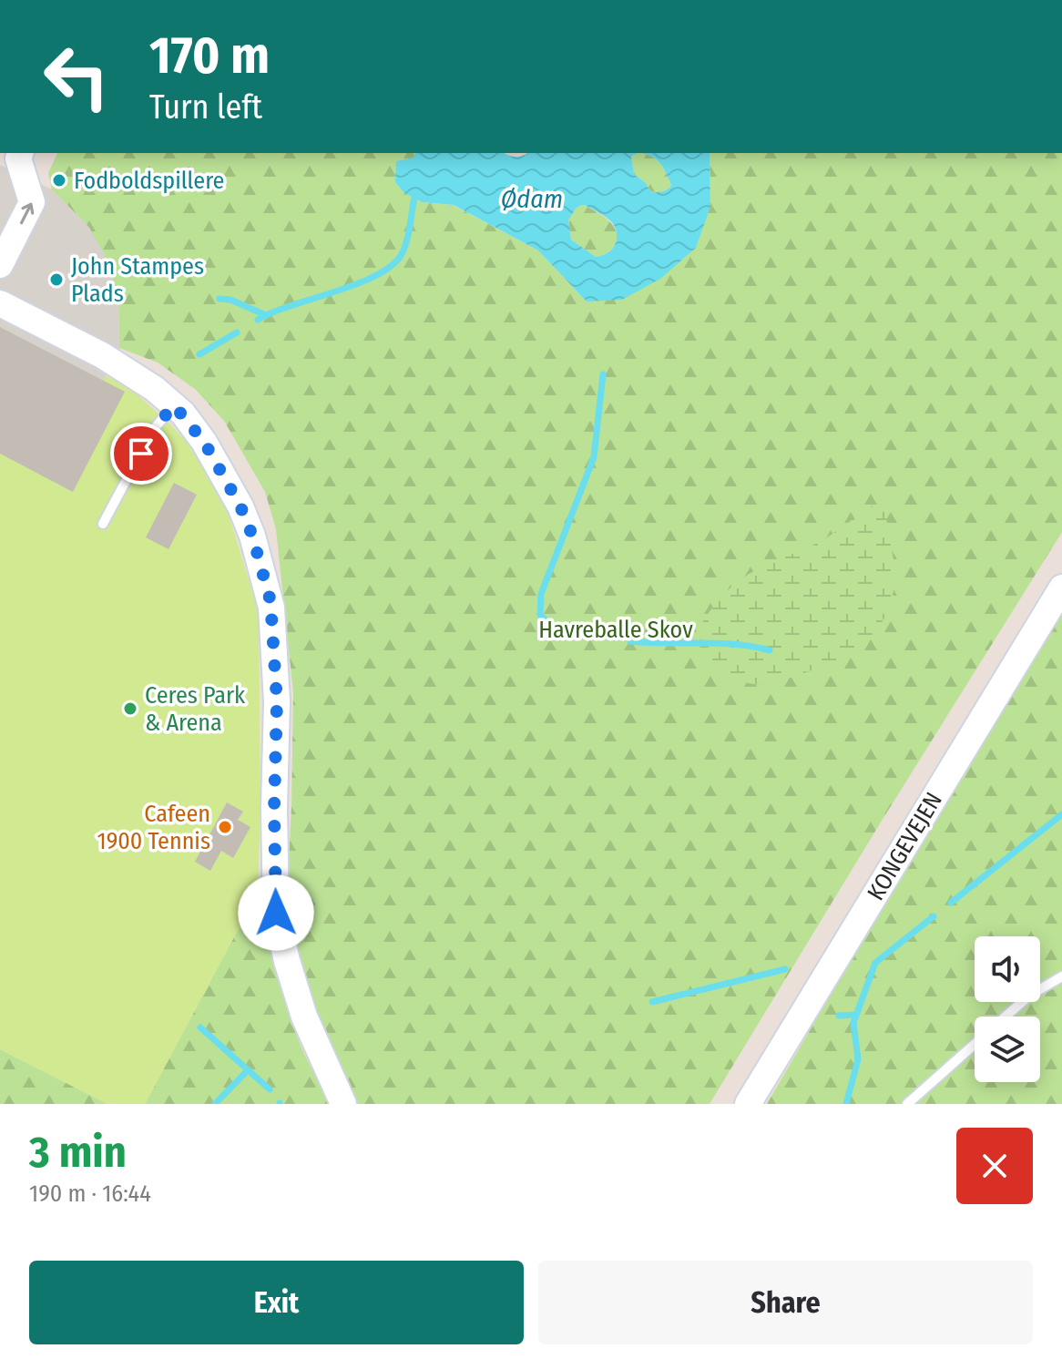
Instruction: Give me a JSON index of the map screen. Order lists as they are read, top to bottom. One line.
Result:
{"streets":{"street":["KONGEVEJEN"]},"water":["Ødam"],"parks":["Havreballe Skov"],"places":["Fodboldspillere","John Stampes Plads","Ceres Park & Arena","Cafeen 1900 Tennis"],"page":{"turn":["170 m","Turn left"],"heading":["3 min","190 m · 16:44"],"buttons":["Exit","Share"]}}
